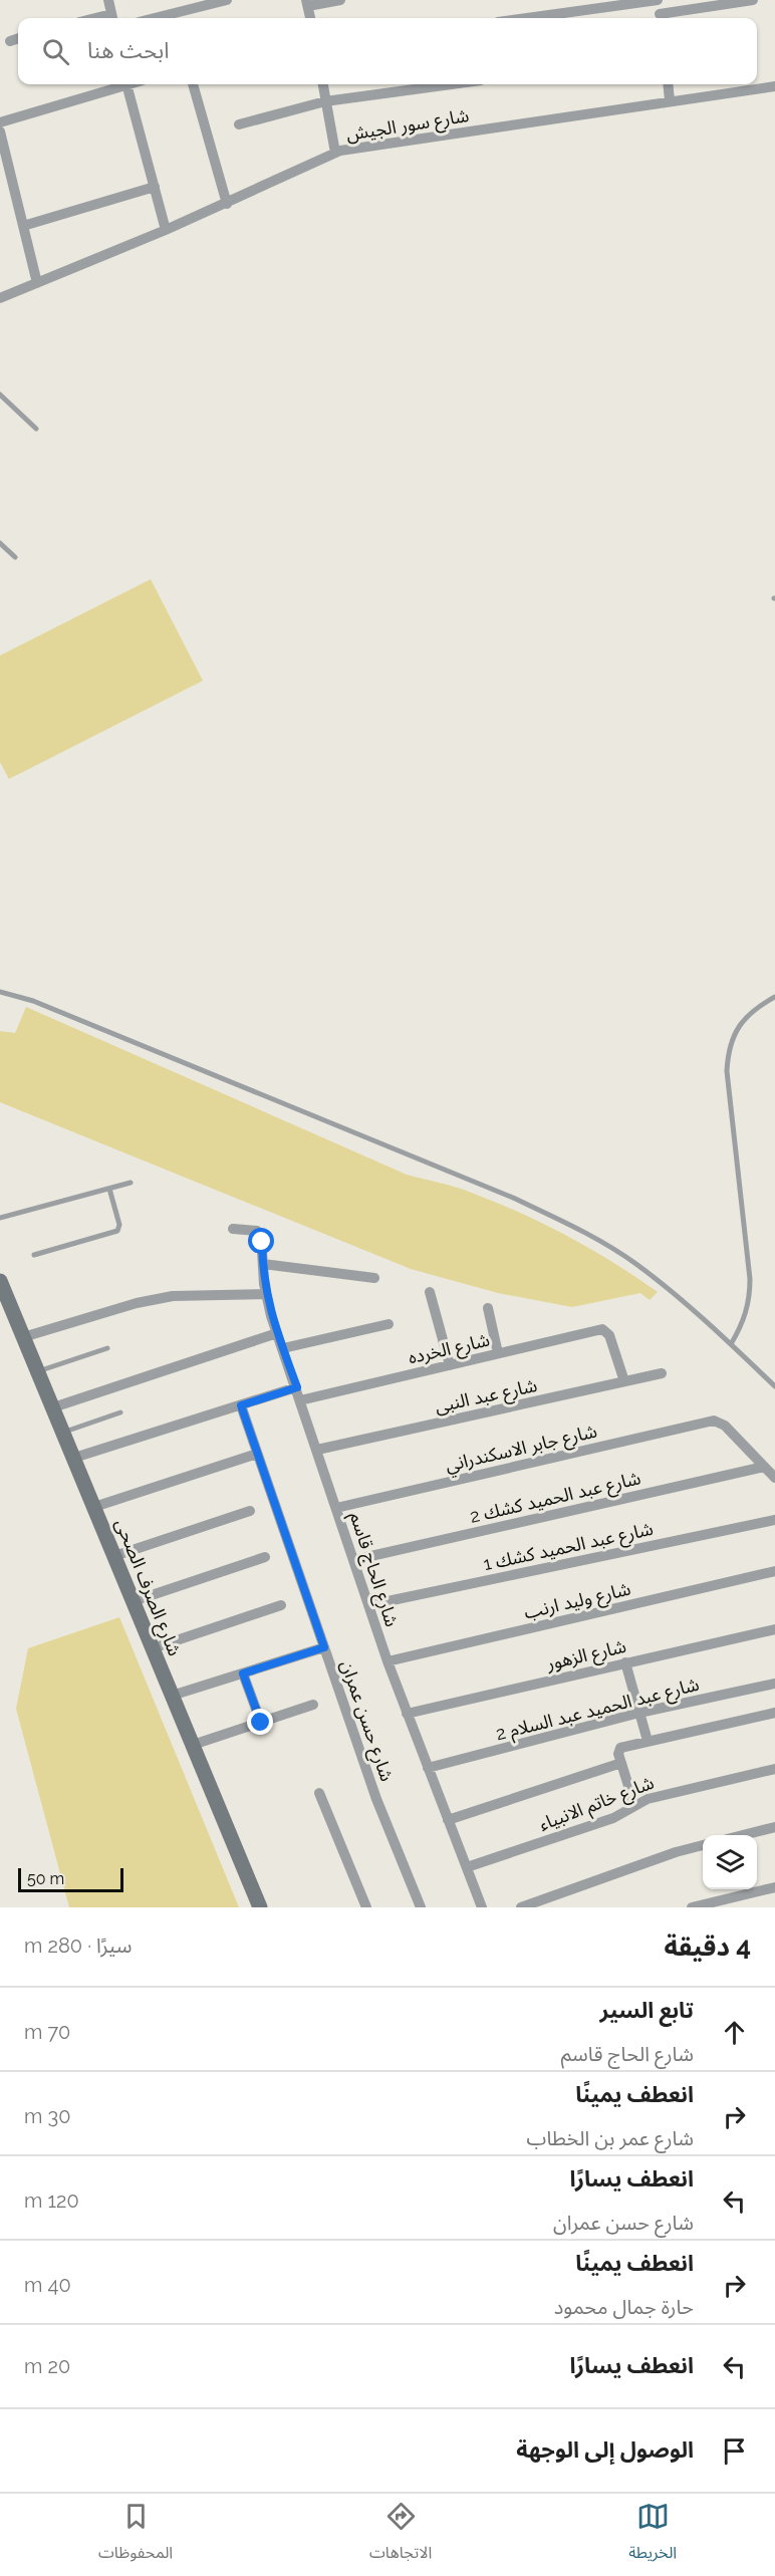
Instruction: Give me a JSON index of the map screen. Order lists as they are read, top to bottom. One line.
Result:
{"streets":{"street":["شارع سور الجيش","شارع الخرده","شارع عبد النبى","شارع جابر الاسكندراني","شارع عبد الحميد كشك 2","شارع عبد الحميد كشك 1","شارع الحاج قاسم","شارع الصرف الصحى","شارع وليد ارنب","شارع الزهور","شارع عبد الحميد عبد السلام 2","شارع حسن عمران","شارع خاتم الانبياء"]},"crossings":[["شارع الخرده","شارع عبد النبى"],["شارع الخرده","شارع الحاج قاسم"],["شارع عبد النبى","شارع الحاج قاسم"],["شارع جابر الاسكندراني","شارع عبد الحميد كشك 2"],["شارع جابر الاسكندراني","شارع الحاج قاسم"],["شارع عبد الحميد كشك 2","شارع الحاج قاسم"],["شارع عبد الحميد كشك 1","شارع الحاج قاسم"],["شارع الحاج قاسم","شارع وليد ارنب"],["شارع الحاج قاسم","شارع الزهور"],["شارع الحاج قاسم","شارع عبد الحميد عبد السلام 2"],["شارع الحاج قاسم","شارع خاتم الانبياء"]],"scale_bar":"50 m","page":{"search":"ابحث هنا","scale":"50 m","heading":["4 دقيقة","سيرًا · 280 m"],"list":[["تابع السير","شارع الحاج قاسم","70 m"],["انعطف يمينًا","شارع عمر بن الخطاب","30 m"],["انعطف يسارًا","شارع حسن عمران","120 m"],["انعطف يمينًا","حارة جمال محمود","40 m"],["انعطف يسارًا","20 m"],"الوصول إلى الوجهة"],"nav":["الخريطة","الاتجاهات","المحفوظات"]}}
